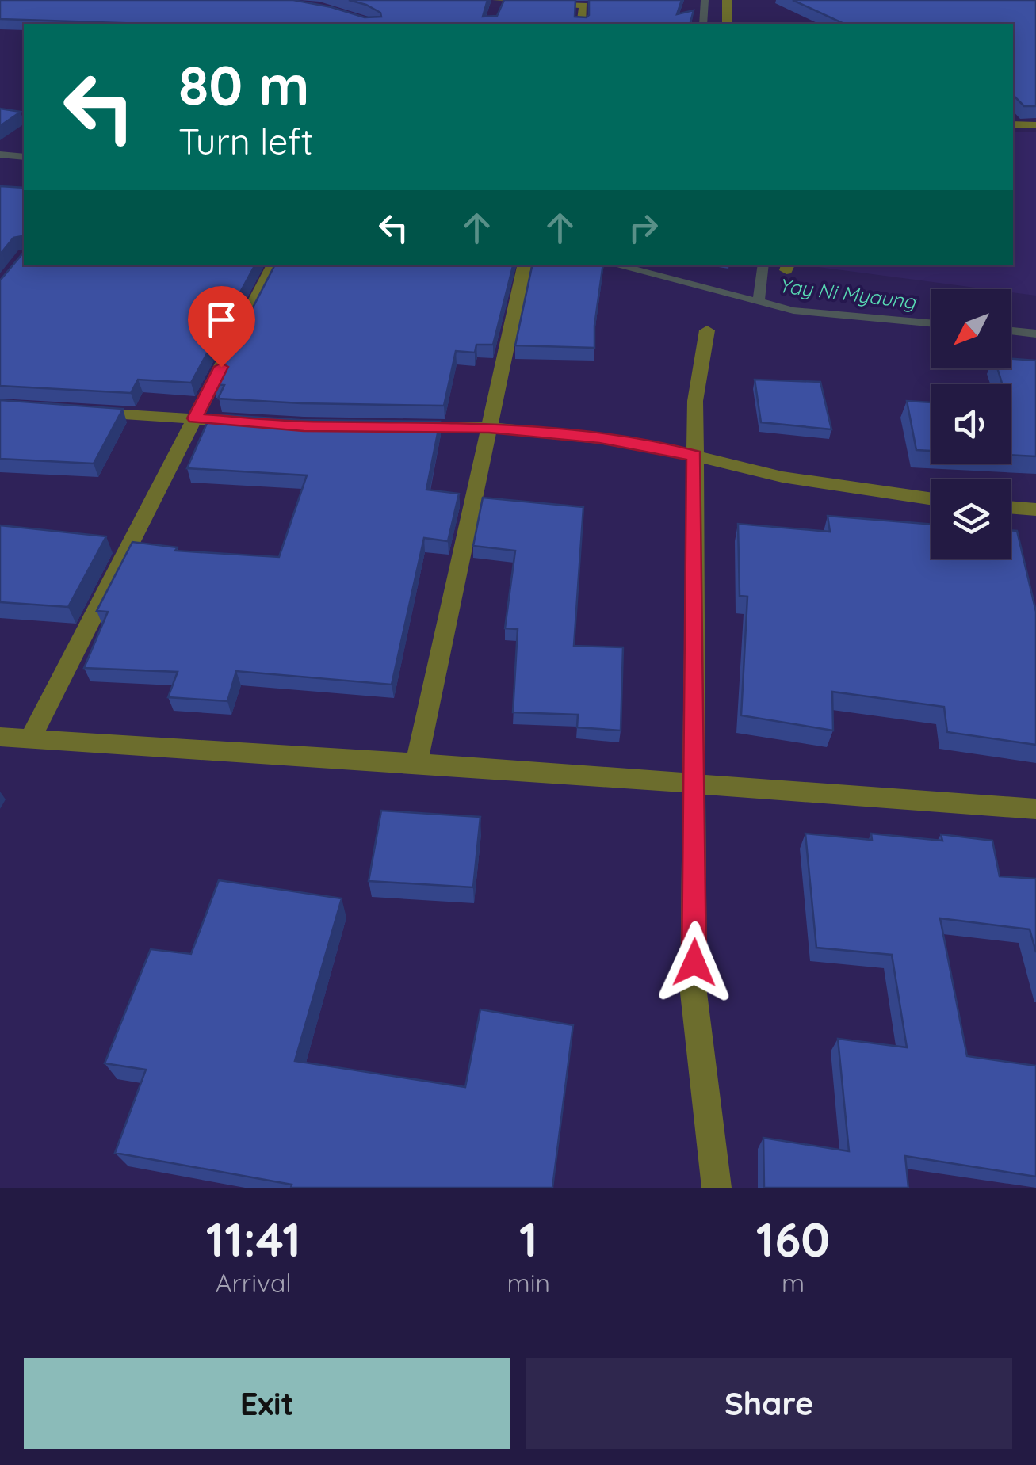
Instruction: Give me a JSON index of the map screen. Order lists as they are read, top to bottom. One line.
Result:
{"water":["Yay Ni Myaung"],"north":"bottom left","page":{"turn":["80 m","Turn left"],"eta":["11:41","Arrival","1","min","160","m"],"buttons":["Exit","Share"]}}
